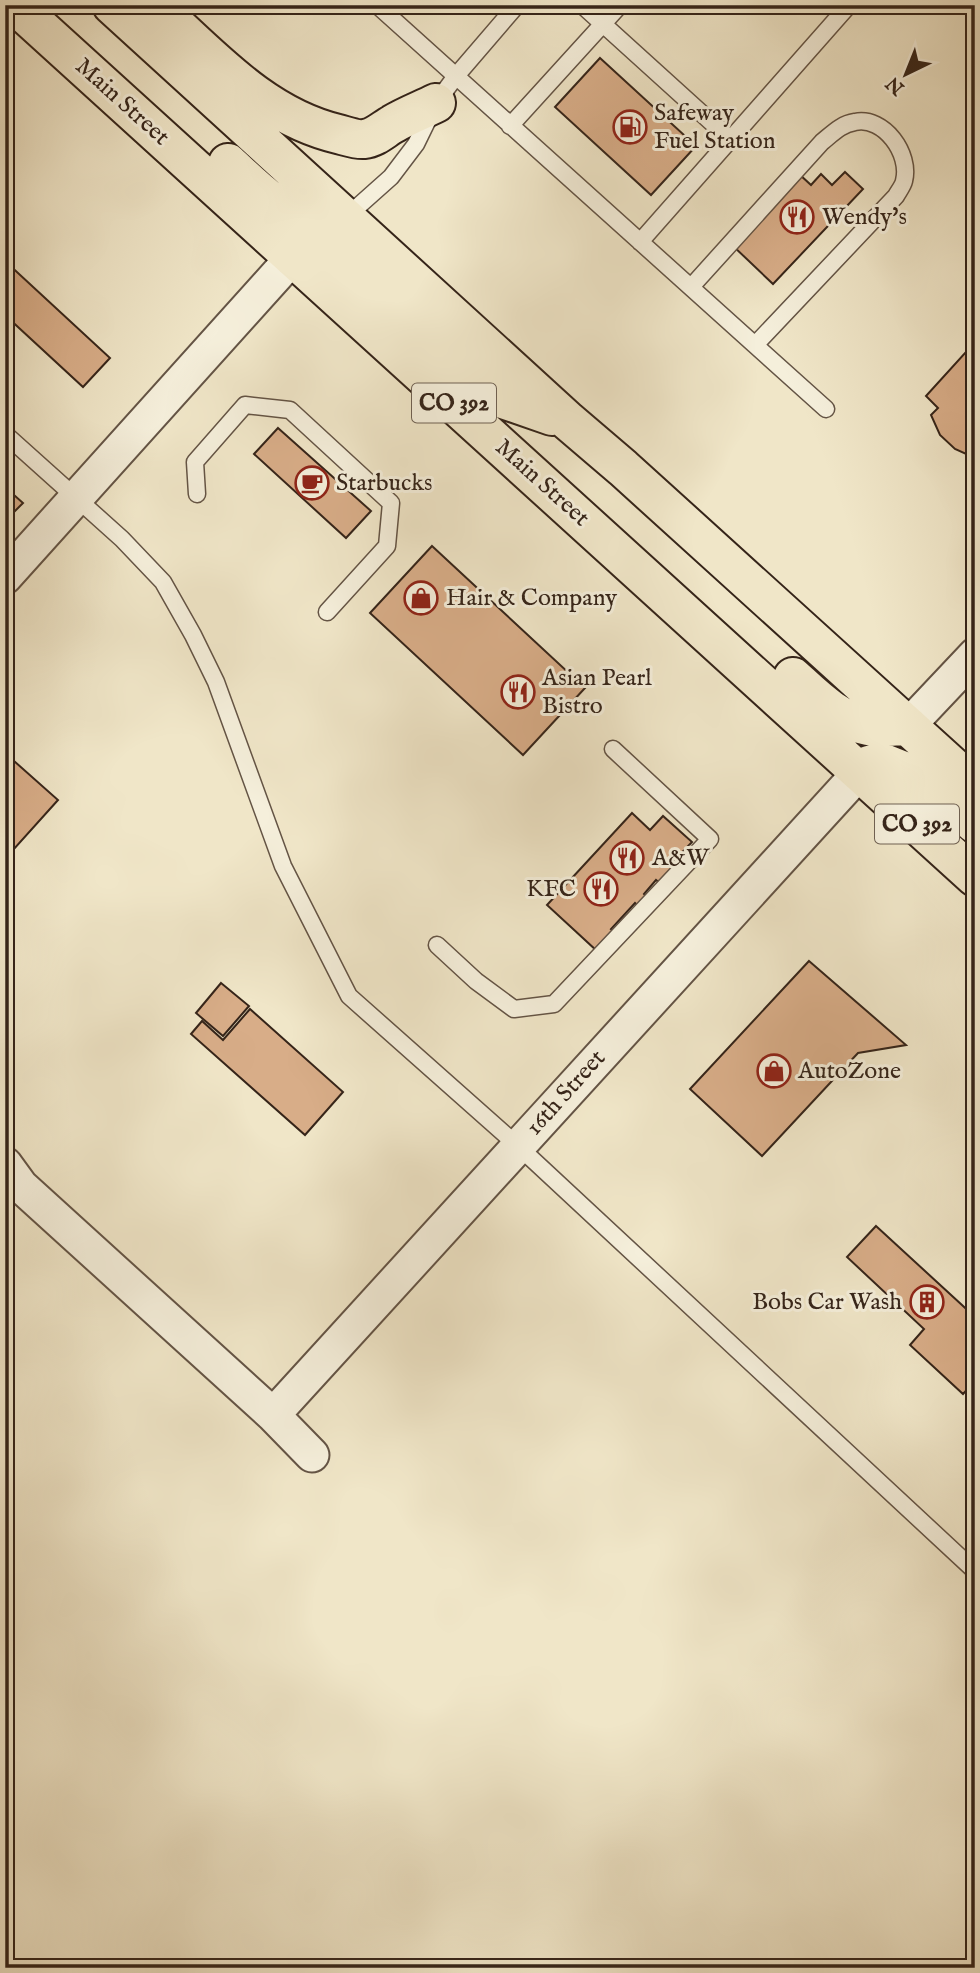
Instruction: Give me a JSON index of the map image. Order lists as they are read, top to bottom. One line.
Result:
{"streets":{"main road":["Main Street","CO 392"],"street":["16th Street"]},"crossings":[["Main Street","16th Street"]],"places":{"fuel station":["Safeway Fuel Station"],"restaurant":["Wendy's","Asian Pearl Bistro","A&W","KFC"],"cafe":["Starbucks"],"shop":["Hair & Company","AutoZone"],"building":["Bobs Car Wash"]},"north":"bottom left"}
